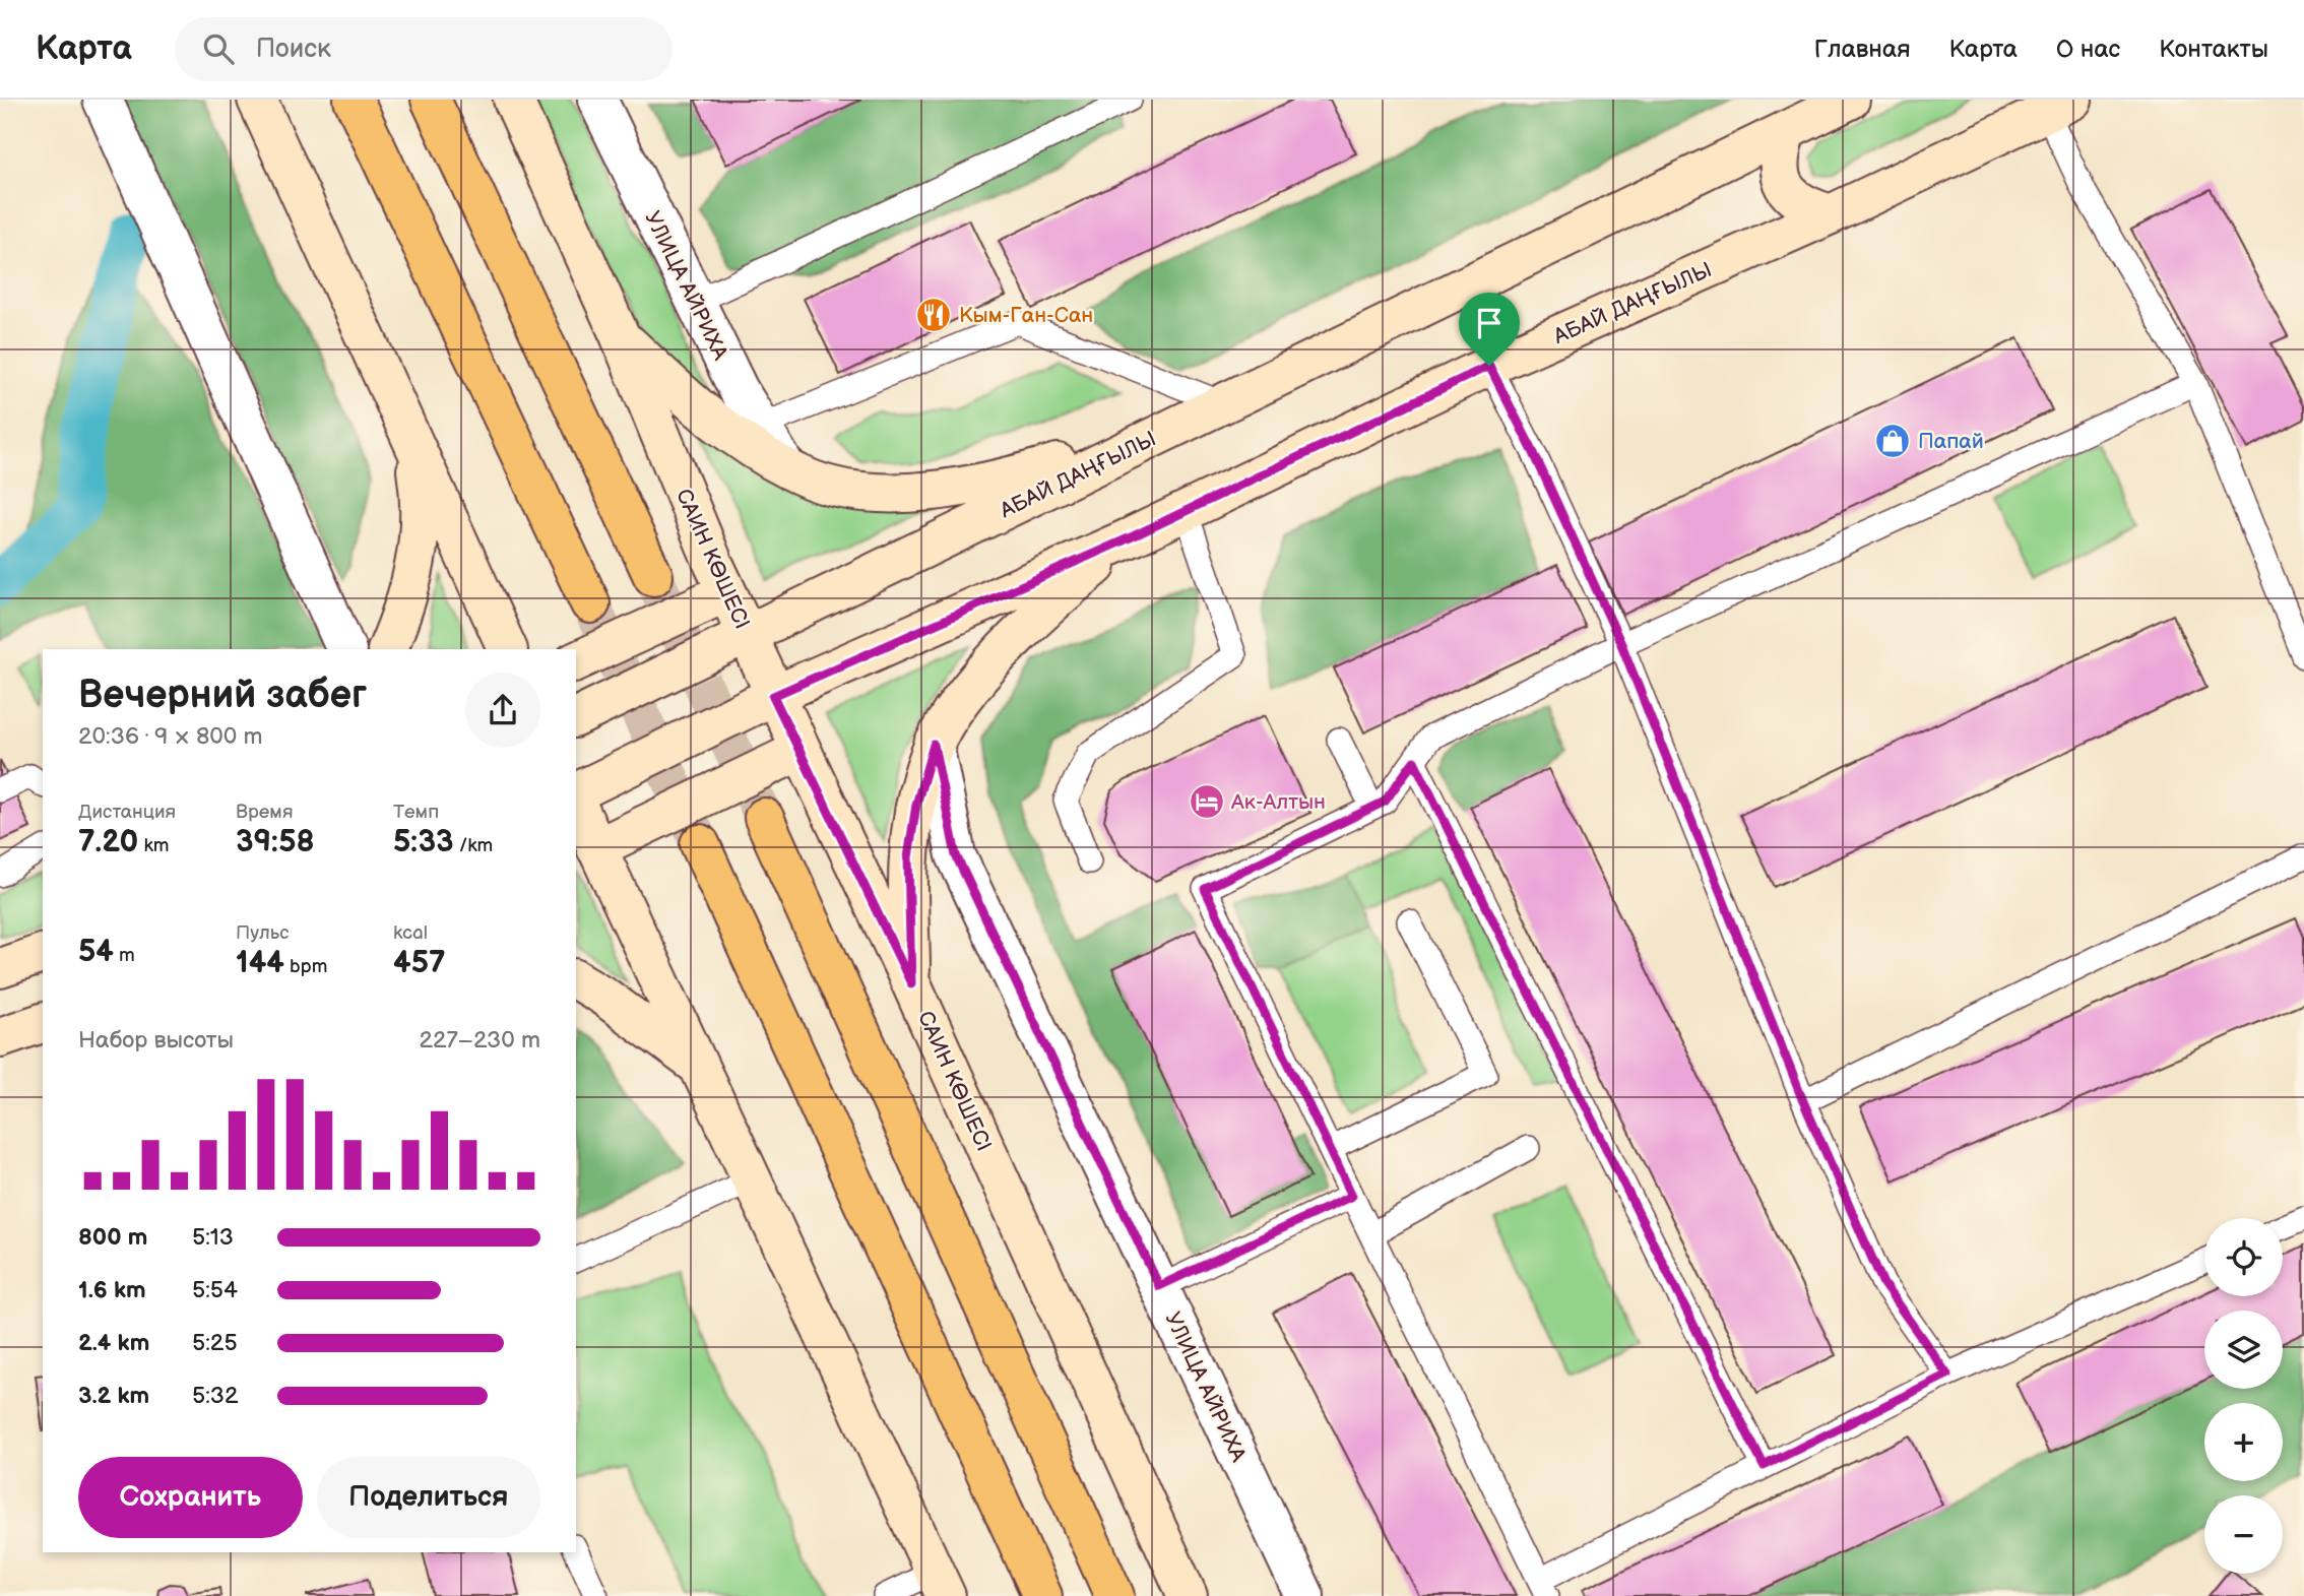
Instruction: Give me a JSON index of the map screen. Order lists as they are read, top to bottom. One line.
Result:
{"streets":{"main road":["АБАЙ ДАҢҒЫЛЫ","САИН КӨШЕСІ"],"street":["УЛИЦА АЙРИХА"]},"crossings":[["АБАЙ ДАҢҒЫЛЫ","САИН КӨШЕСІ"]],"places":{"restaurant":["Кым-Ган-Сан"],"shop":["Папай"],"hotel":["Ак-Алтын"]},"page":{"header":"Карта","search":"Поиск","nav":["Главная","Карта","О нас","Контакты"],"heading":["Вечерний забег","20:36 · 9 × 800 m"],"stats":[["Дистанция","7.20 km"],["Время","39:58"],["Темп","5:33 /km"],["54 m"],["Пульс","144 bpm"],["kcal","457"]],"chart":["Набор высоты","227–230 m"],"list":[{"name":"800 m","note":"5:13"},{"name":"1.6 km","note":"5:54"},{"name":"2.4 km","note":"5:25"},{"name":"3.2 km","note":"5:32"}],"map_buttons":["+","−"],"buttons":["Сохранить","Поделиться"]}}
